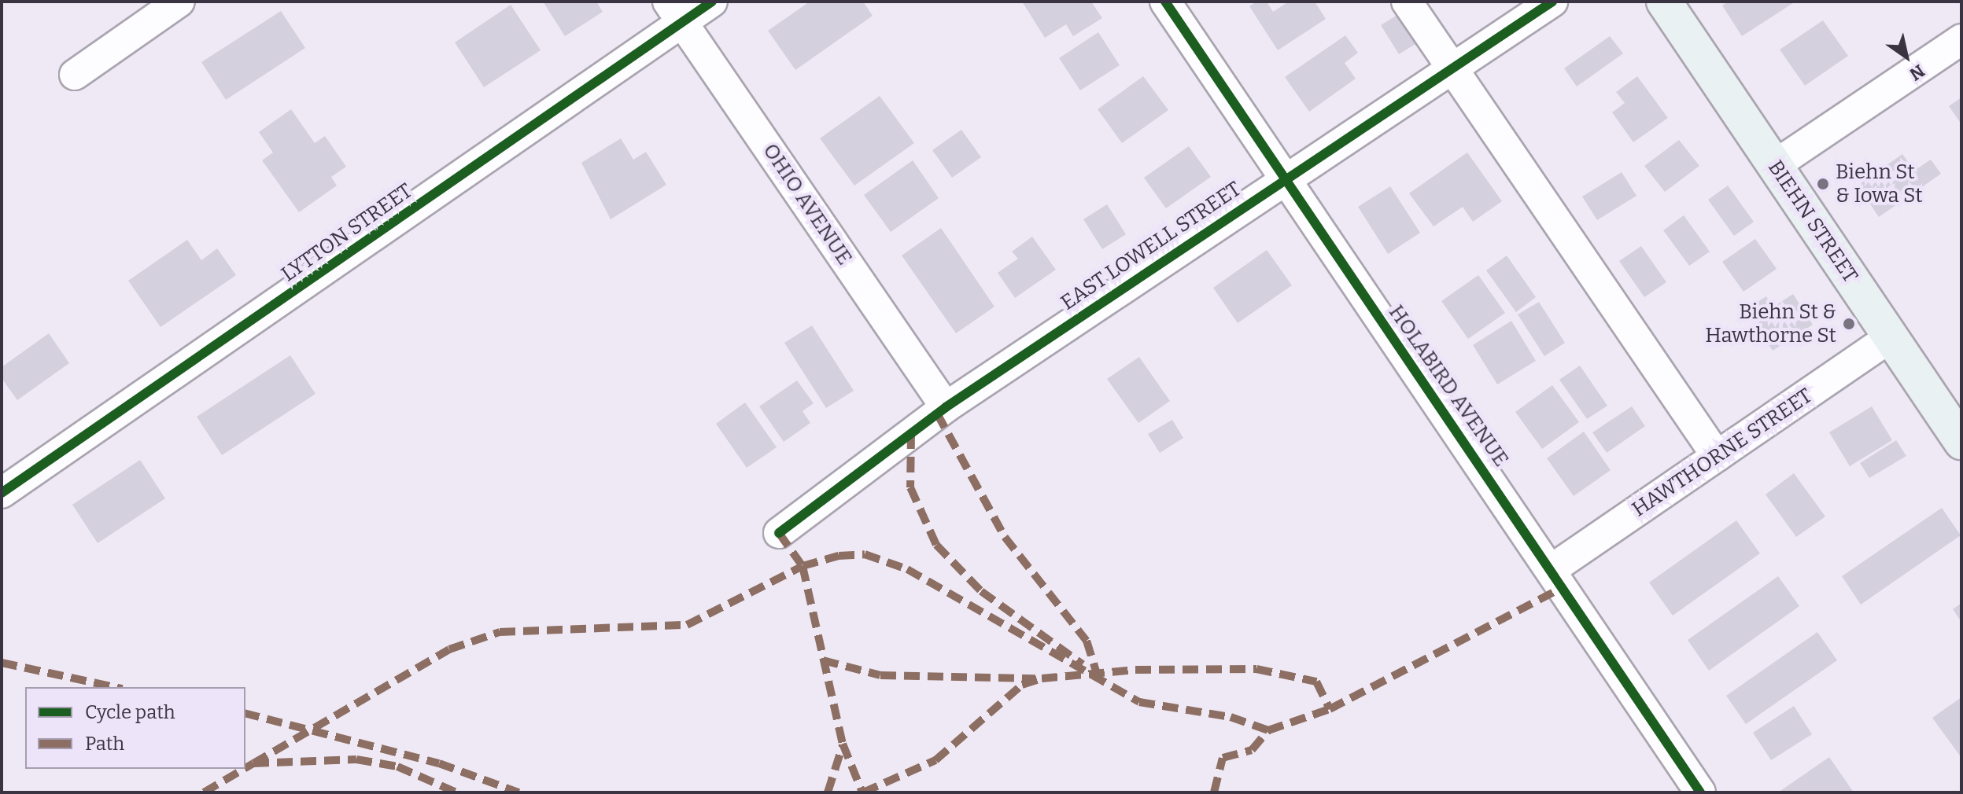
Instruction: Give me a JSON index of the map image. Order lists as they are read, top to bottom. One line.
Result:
{"streets":{"street":["OHIO AVENUE","BIEHN STREET","LYTTON STREET","EAST LOWELL STREET","HOLABIRD AVENUE","HAWTHORNE STREET"]},"crossings":[["OHIO AVENUE","LYTTON STREET"],["OHIO AVENUE","EAST LOWELL STREET"],["BIEHN STREET","HAWTHORNE STREET"],["EAST LOWELL STREET","HOLABIRD AVENUE"],["HOLABIRD AVENUE","HAWTHORNE STREET"]],"places":["Biehn St & Iowa St","Biehn St & Hawthorne St"],"legend":["Cycle path","Path"],"north":"bottom right"}
